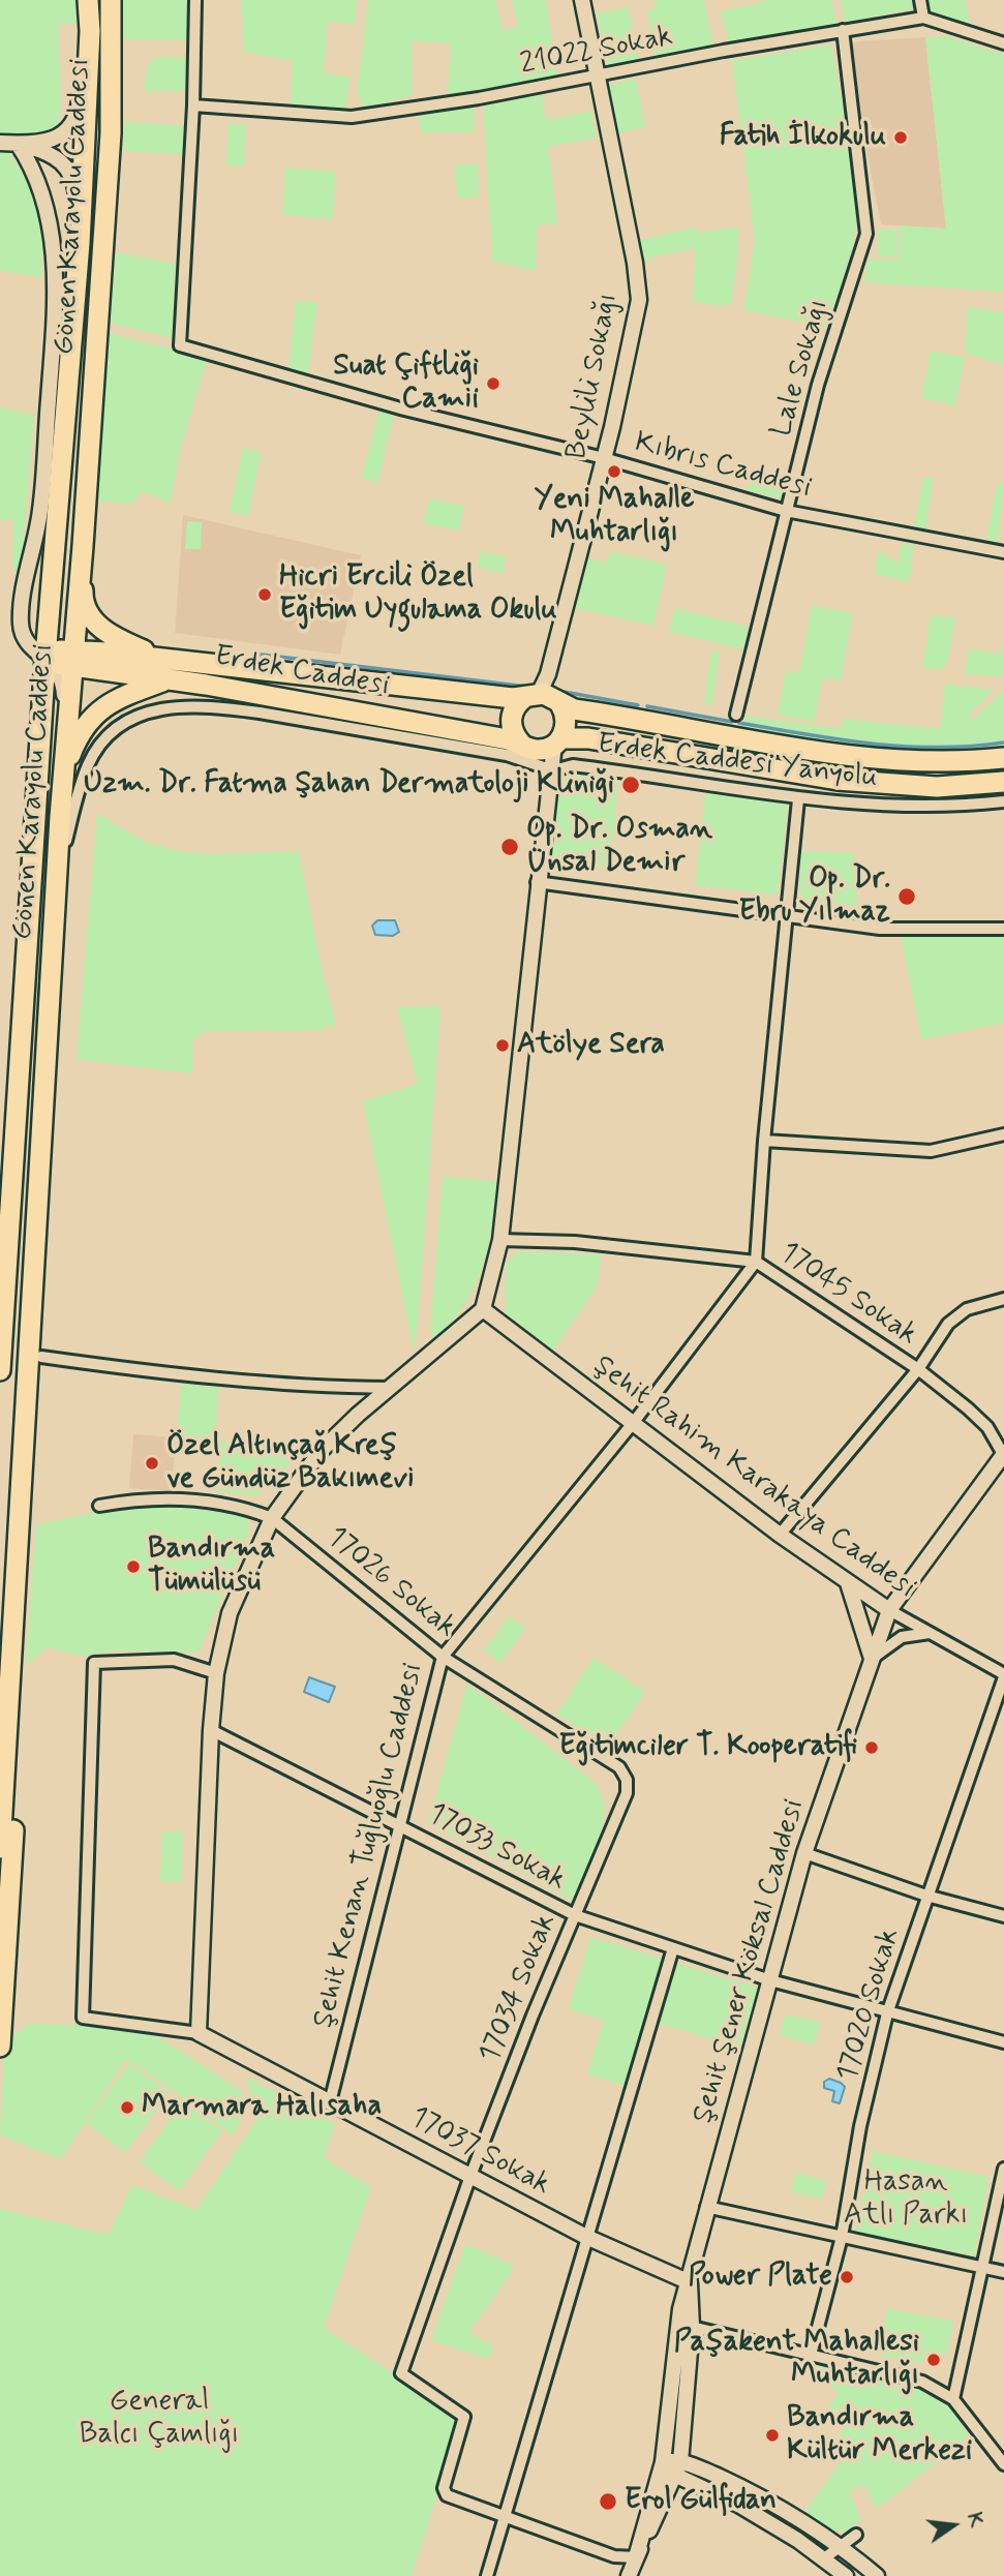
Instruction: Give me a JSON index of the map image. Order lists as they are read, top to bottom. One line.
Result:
{"streets":{"highway":["Gönen Karayolu Caddesi","Erdek Caddesi"],"street":["21022 Sokak","Lale Sokağı","Beylili Sokağı","Kıbrıs Caddesi","Erdek Caddesi Yanyolu","17045 Sokak","Şehit Rahim Karakaya Caddesi","17026 Sokak","Şehit Kenan Tuğluoğlu Caddesi","17033 Sokak","Şehit Şener Köksal Caddesi","17034 Sokak","17020 Sokak","17037 Sokak"]},"crossings":[["21022 Sokak","Lale Sokağı"],["21022 Sokak","Beylili Sokağı"],["21022 Sokak","Kıbrıs Caddesi"],["Gönen Karayolu Caddesi","Erdek Caddesi"],["Gönen Karayolu Caddesi","Erdek Caddesi Yanyolu"],["Lale Sokağı","Kıbrıs Caddesi"],["Beylili Sokağı","Kıbrıs Caddesi"],["Beylili Sokağı","Erdek Caddesi"],["Erdek Caddesi","Erdek Caddesi Yanyolu"],["17045 Sokak","Şehit Kenan Tuğluoğlu Caddesi"],["17045 Sokak","Şehit Şener Köksal Caddesi"],["Şehit Rahim Karakaya Caddesi","Şehit Kenan Tuğluoğlu Caddesi"],["Şehit Rahim Karakaya Caddesi","Şehit Şener Köksal Caddesi"],["Şehit Rahim Karakaya Caddesi","17020 Sokak"],["17026 Sokak","Şehit Kenan Tuğluoğlu Caddesi"],["17026 Sokak","17034 Sokak"],["Şehit Kenan Tuğluoğlu Caddesi","17033 Sokak"],["Şehit Kenan Tuğluoğlu Caddesi","17037 Sokak"],["17033 Sokak","Şehit Şener Köksal Caddesi"],["17033 Sokak","17034 Sokak"],["17033 Sokak","17020 Sokak"],["Şehit Şener Köksal Caddesi","17037 Sokak"],["17034 Sokak","17037 Sokak"]],"parks":["Hasan Atlı Parkı","General Balcı Çamlığı"],"places":["Fatih İlkokulu","Suat Çiftliği Camii","Yeni Mahalle Muhtarlığı","Hicri Ercili Özel Eğitim Uygulama Okulu","Uzm. Dr. Fatma Şahan Dermatoloji Kliniği","Op. Dr. Osman Ünsal Demir","Op. Dr. Ebru Yılmaz","Atölye Sera","Özel Altınçağ Kreş ve Gündüz Bakımevi","Bandırma Tümülüsü","Eğitimciler T. Kooperatifi","Marmara Halısaha","Power Plate","Paşakent Mahallesi Muhtarlığı","Bandırma Kültür Merkezi","Erol Gülfidan"],"north":"right"}
